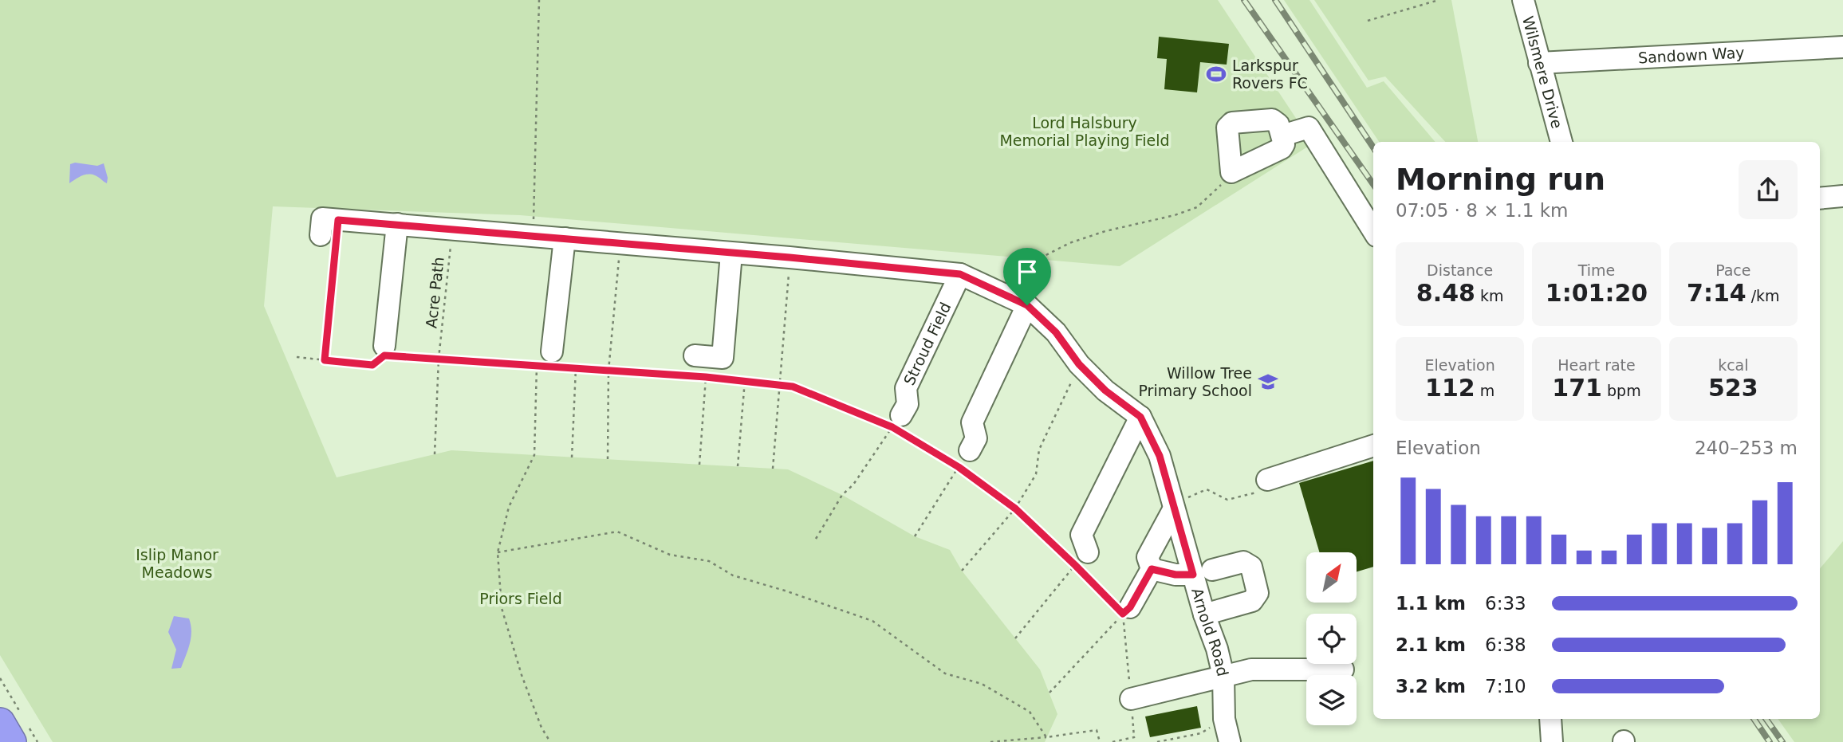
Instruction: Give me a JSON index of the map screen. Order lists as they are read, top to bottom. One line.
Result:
{"streets":{"street":["Sandown Way","Wilsmere Drive","Stroud Field","Arnold Road"],"path":["Acre Path"]},"crossings":[["Sandown Way","Wilsmere Drive"],["Acre Path","Arnold Road"],["Stroud Field","Arnold Road"]],"parks":["Lord Halsbury Memorial Playing Field","Islip Manor Meadows","Priors Field"],"places":{"sports":["Larkspur Rovers FC"],"school or university":["Willow Tree Primary School"]},"north":"top right","page":{"heading":["Morning run","07:05 · 8 × 1.1 km"],"stats":[["Distance","8.48 km"],["Time","1:01:20"],["Pace","7:14 /km"],["Elevation","112 m"],["Heart rate","171 bpm"],["kcal","523"]],"chart":["Elevation","240–253 m"],"list":[{"name":"1.1 km","note":"6:33"},{"name":"2.1 km","note":"6:38"},{"name":"3.2 km","note":"7:10"}]}}
